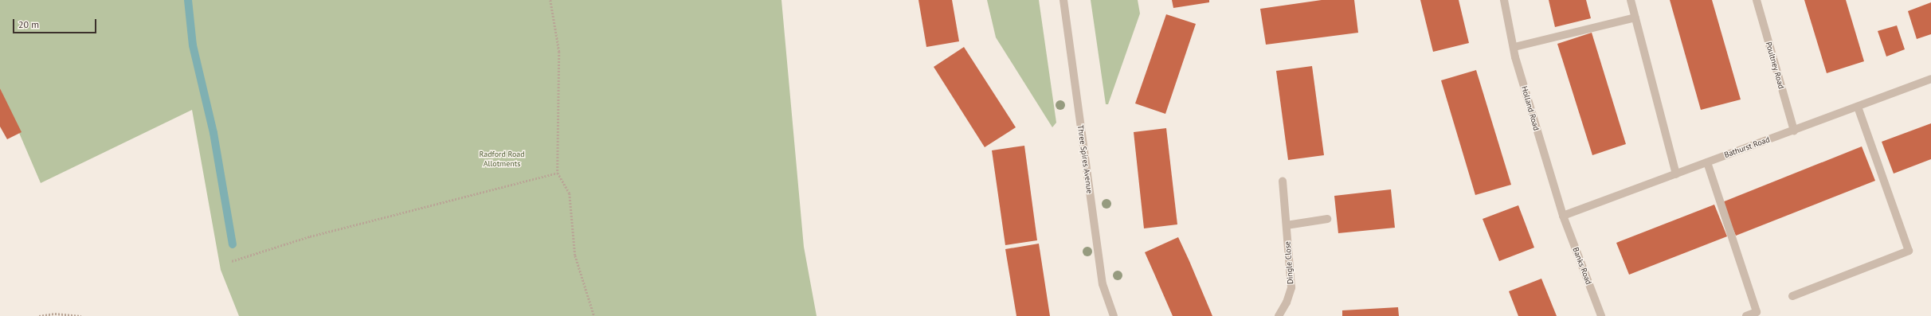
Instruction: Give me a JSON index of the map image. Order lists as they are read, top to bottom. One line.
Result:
{"streets":{"street":["Poultney Road","Holland Road","Bathurst Road","Three Spires Avenue","Dingle Close","Banks Road"]},"crossings":[["Poultney Road","Bathurst Road"],["Holland Road","Bathurst Road"],["Holland Road","Banks Road"],["Bathurst Road","Banks Road"]],"parks":["Radford Road Allotments"],"scale_bar":"20 m"}
